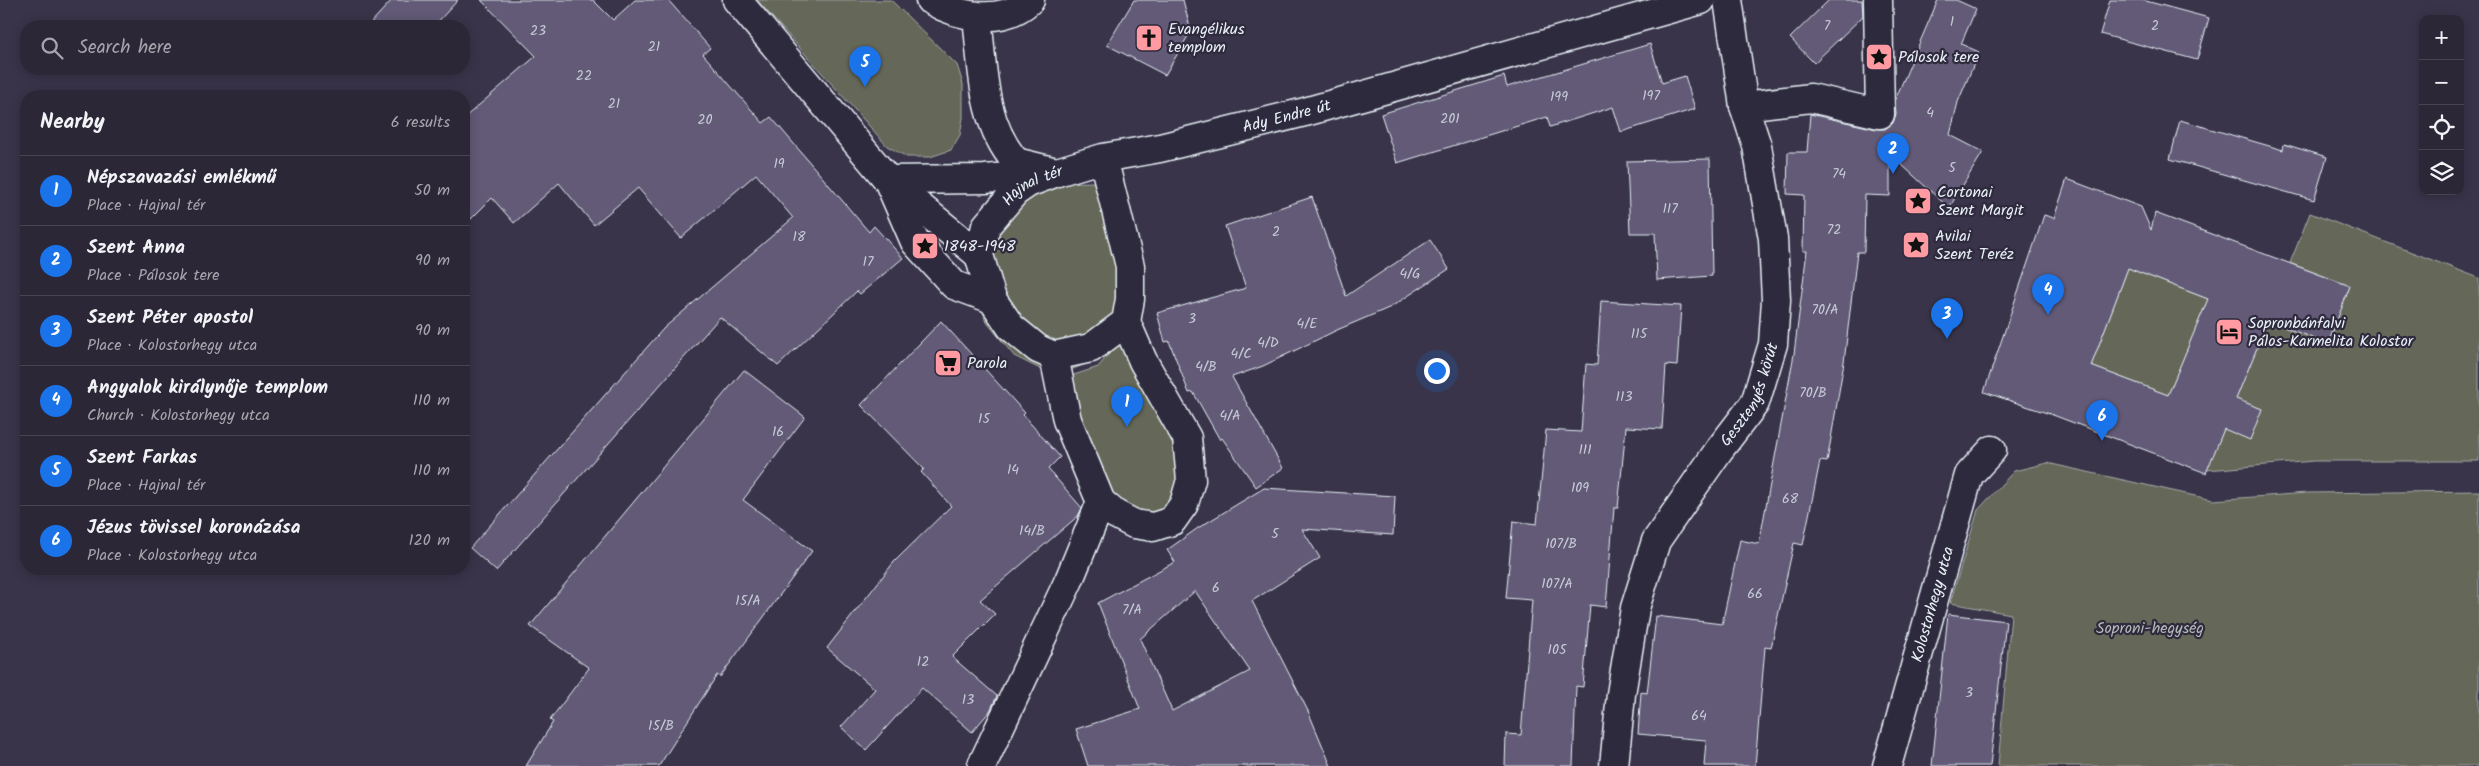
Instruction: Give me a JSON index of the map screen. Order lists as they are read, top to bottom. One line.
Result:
{"streets":{"street":["Ady Endre út","Hajnal tér","Gesztenyés körút","Kolostorhegy utca"]},"crossings":[["Ady Endre út","Hajnal tér"]],"parks":["Soproni-hegység"],"places":{"church":["Evangélikus templom"],"place":["Pálosok tere","Cortonai Szent Margit","Avilai Szent Teréz","1848-1948"],"hotel":["Sopronbánfalvi Pálos-Karmelita Kolostor"],"supermarket":["Parola"]},"house_numbers":["1","7","2","23","21","22","197","199","21","4","201","20","19","5","74","117","72","2","18","17","4/G","70/A","3","4/E","115","4/D","4/C","4/B","70/B","113","4/A","15","16","111","14","109","68","14/B","5","107/B","107/A","6","66","15/A","7/A","105","12","3","13","64","15/B"],"page":{"map_buttons":["+","−"],"search":"Search here","pins":["5","2","4","3","1","6"],"heading":["Nearby","6 results"],"list":[{"mark":"1","name":"Népszavazási emlékmű","note":"Place · Hajnal tér","value":"50 m"},{"mark":"2","name":"Szent Anna","note":"Place · Pálosok tere","value":"90 m"},{"mark":"3","name":"Szent Péter apostol","note":"Place · Kolostorhegy utca","value":"90 m"},{"mark":"4","name":"Angyalok királynője templom","note":"Church · Kolostorhegy utca","value":"110 m"},{"mark":"5","name":"Szent Farkas","note":"Place · Hajnal tér","value":"110 m"},{"mark":"6","name":"Jézus tövissel koronázása","note":"Place · Kolostorhegy utca","value":"120 m"}]}}
